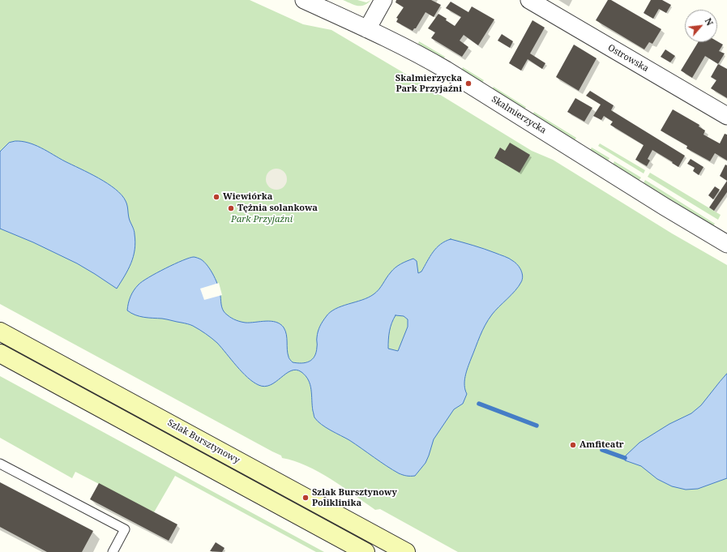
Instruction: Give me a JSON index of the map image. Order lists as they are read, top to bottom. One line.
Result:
{"streets":{"main road":["Szlak Bursztynowy"],"street":["Ostrowska","Skalmierzycka"]},"parks":["Park Przyjaźni"],"places":["Skalmierzycka Park Przyjaźni","Wiewiórka","Tężnia solankowa","Amfiteatr","Szlak Bursztynowy Poliklinika"],"north":"top right"}
